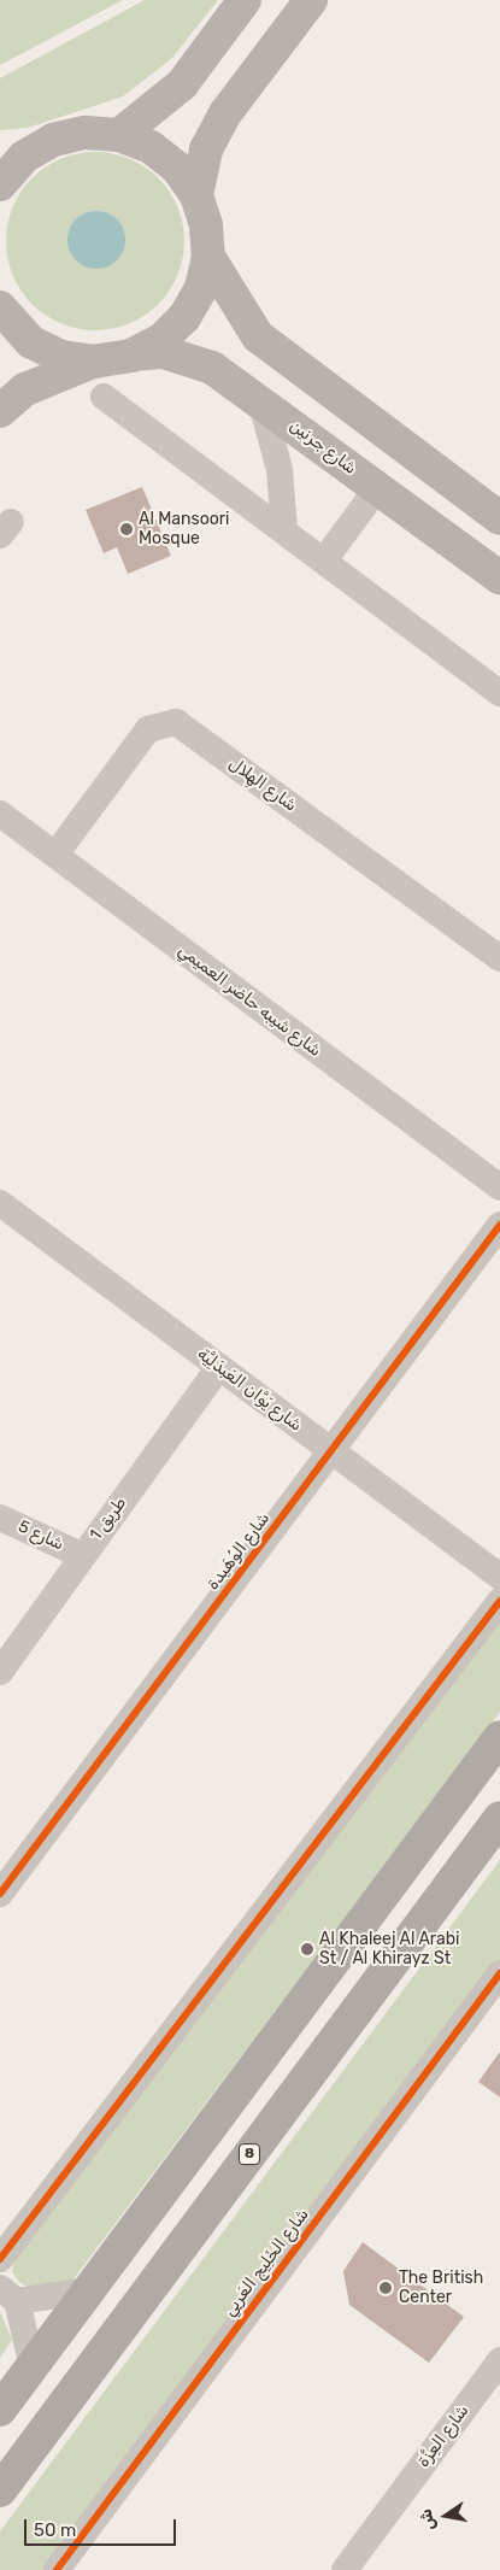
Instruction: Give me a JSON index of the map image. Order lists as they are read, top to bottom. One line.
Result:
{"streets":{"highway":["8"],"main road":["شارع جرنين"],"street":["شارع الهِلال","شارع شيبه حاضر العميمي","شارع يَوَّان العَبدَلِيَّة","طريق 1","شارع 5","شارع الوُهَيدة","شارع الخَلِيج العَربِي","شارع العِزَّة"]},"crossings":[["شارع الهِلال","شارع شيبه حاضر العميمي"],["شارع يَوَّان العَبدَلِيَّة","طريق 1"],["شارع يَوَّان العَبدَلِيَّة","شارع الوُهَيدة"],["طريق 1","شارع 5"]],"places":["Al Mansoori Mosque","Al Khaleej Al Arabi St / Al Khirayz St","The British Center"],"scale_bar":"50 m","north":"left"}
